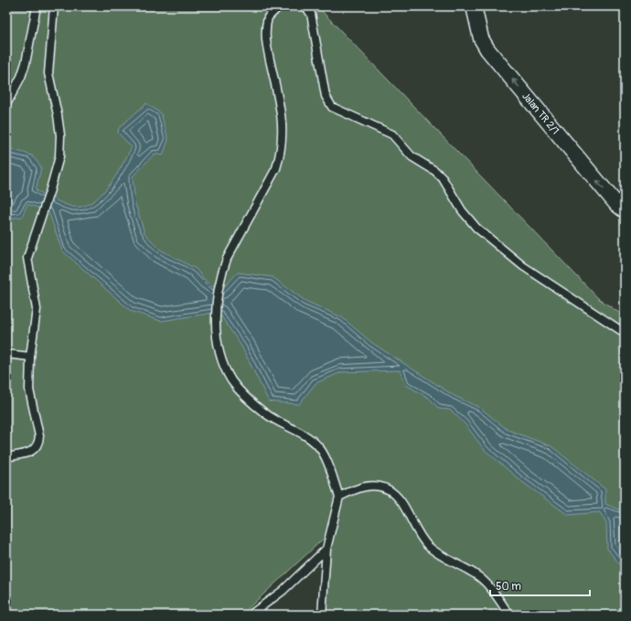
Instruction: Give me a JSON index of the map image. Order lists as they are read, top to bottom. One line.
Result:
{"streets":{"street":["Jalan TR 2/1"]},"one_way":["Jalan TR 2/1"],"scale_bar":"50 m"}
